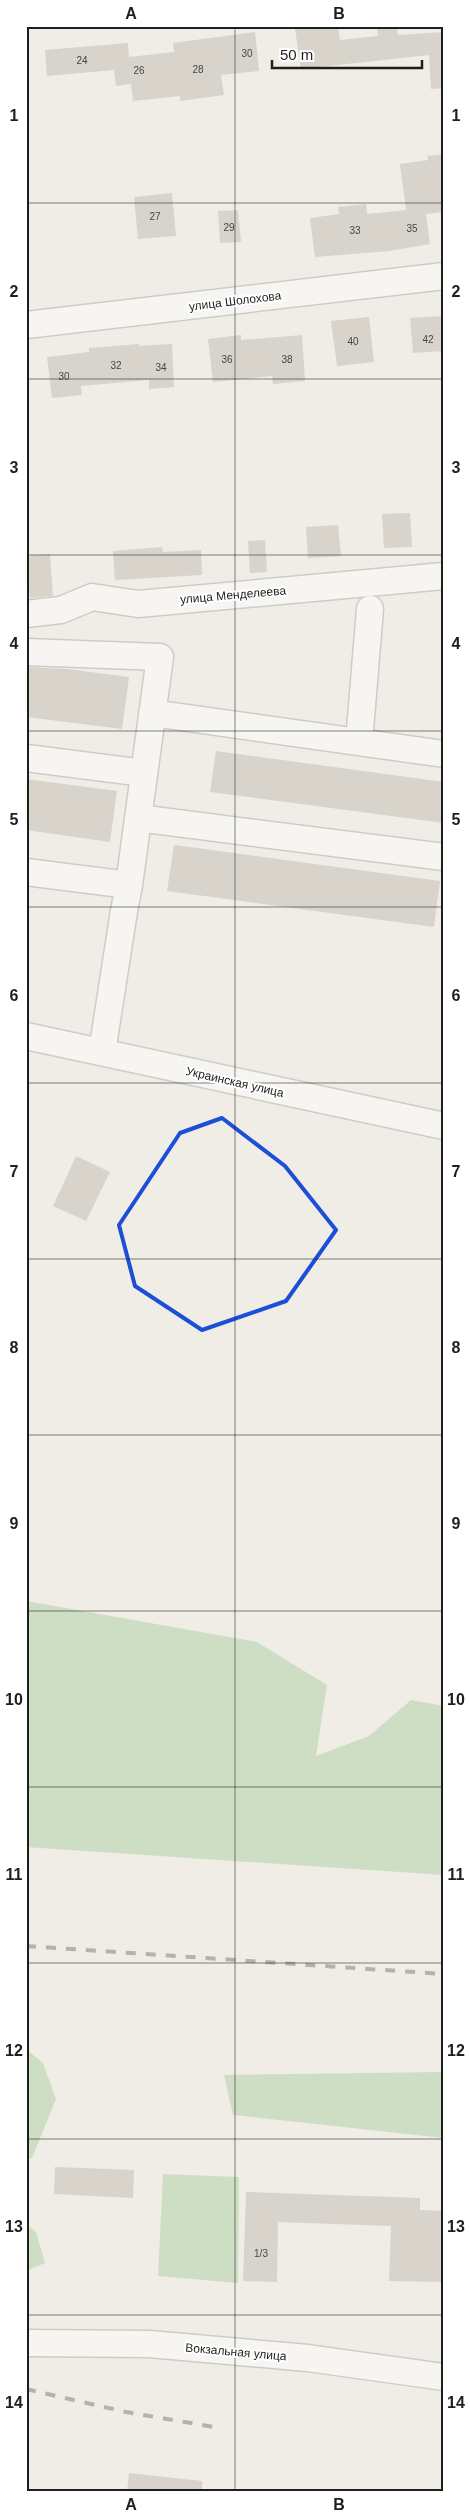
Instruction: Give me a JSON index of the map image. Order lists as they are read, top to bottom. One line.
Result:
{"streets":{"street":["улица Шолохова","улица Менделеева","Украинская улица","Вокзальная улица"]},"house_numbers":["30","24","28","26","27","29","35","33","42","40","36","38","32","34","30","1/3"],"scale_bar":"50 m","grid":{"columns":["A","B"],"rows":["1","2","3","4","5","6","7","8","9","10","11","12","13","14"]}}
